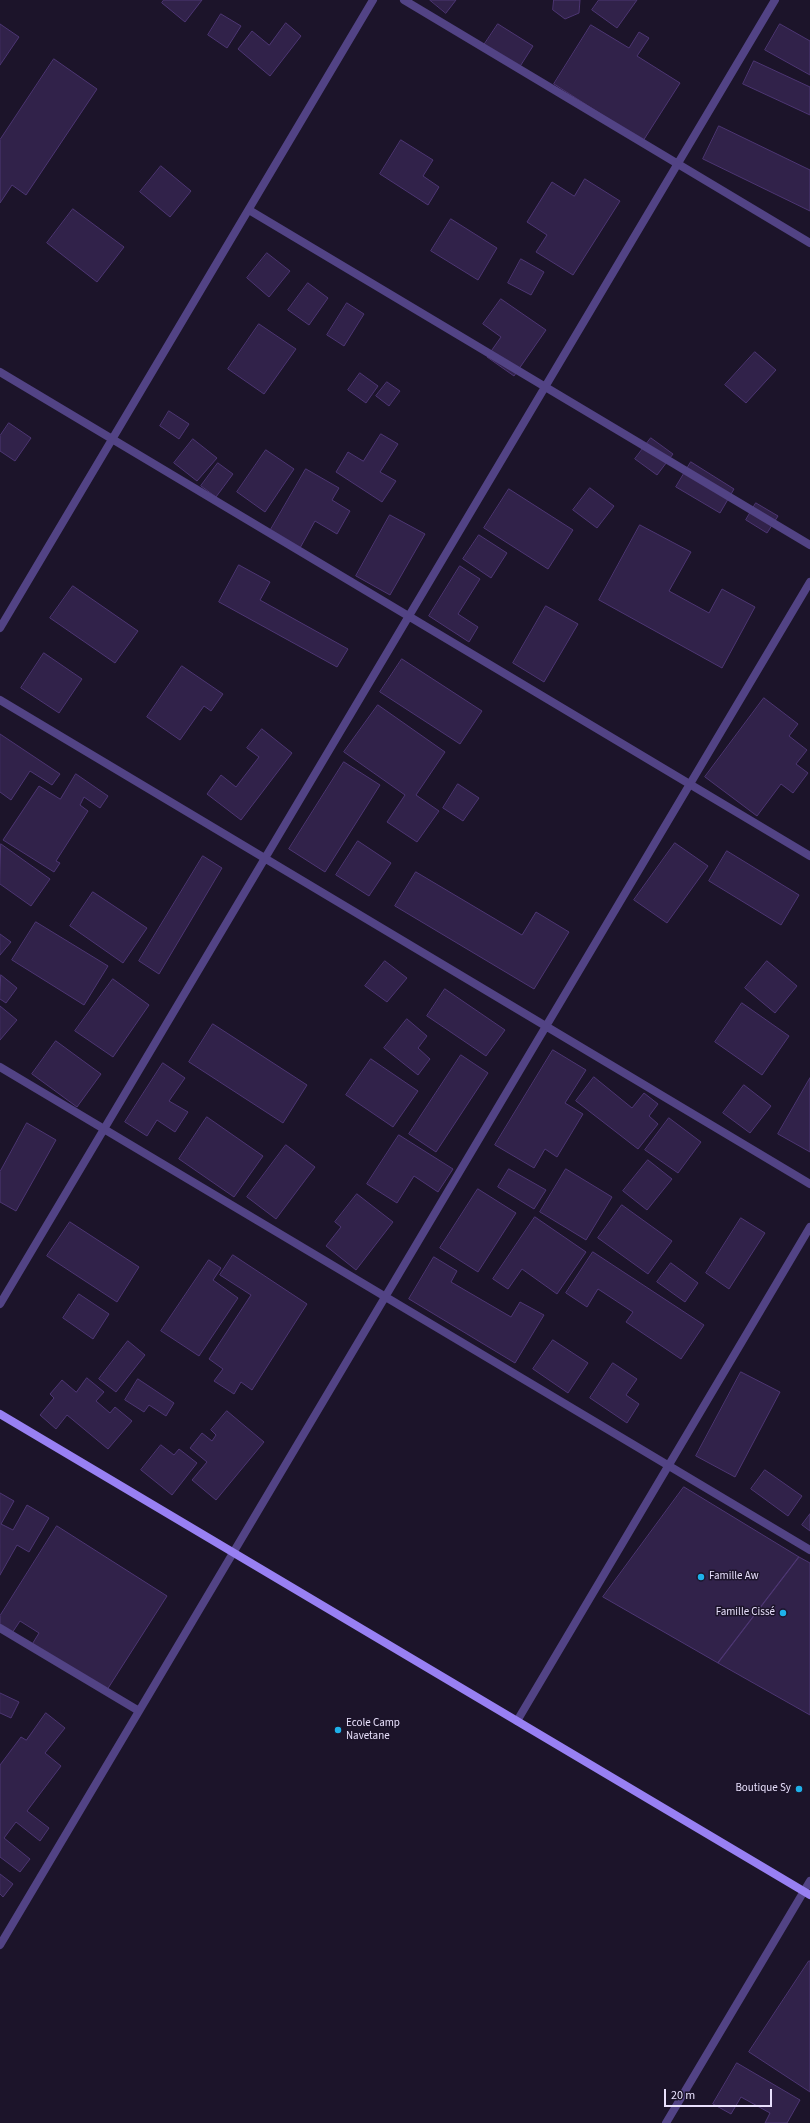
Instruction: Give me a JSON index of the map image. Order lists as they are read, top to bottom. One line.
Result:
{"places":["Famille Aw","Famille Cissé","Ecole Camp Navetane","Boutique Sy"],"scale_bar":"20 m"}
